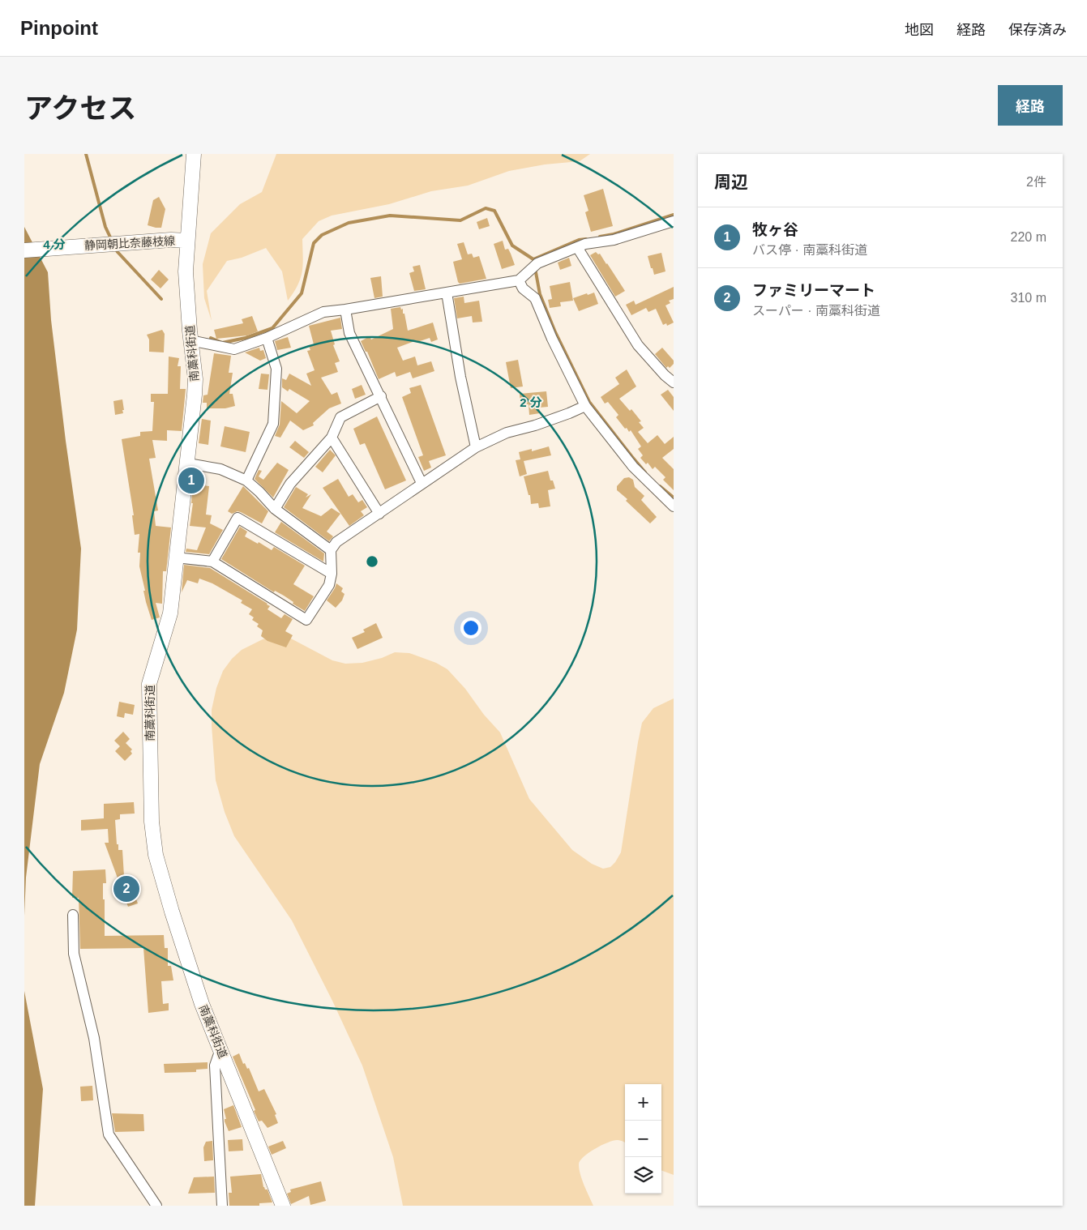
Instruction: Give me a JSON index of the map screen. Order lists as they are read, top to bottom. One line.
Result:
{"streets":{"main road":["静岡朝比奈藤枝線","南藁科街道"]},"crossings":[["静岡朝比奈藤枝線","南藁科街道"]],"page":{"header":"Pinpoint","nav":["地図","経路","保存済み"],"title":"アクセス","buttons":"経路","heading":["周辺","2件"],"list":[{"mark":"1","name":"牧ヶ谷","note":"バス停 · 南藁科街道","value":"220 m"},{"mark":"2","name":"ファミリーマート","note":"スーパー · 南藁科街道","value":"310 m"}],"pins":["1","2"],"map_buttons":["+","−"]},"rings":["4 分","2 分"]}
